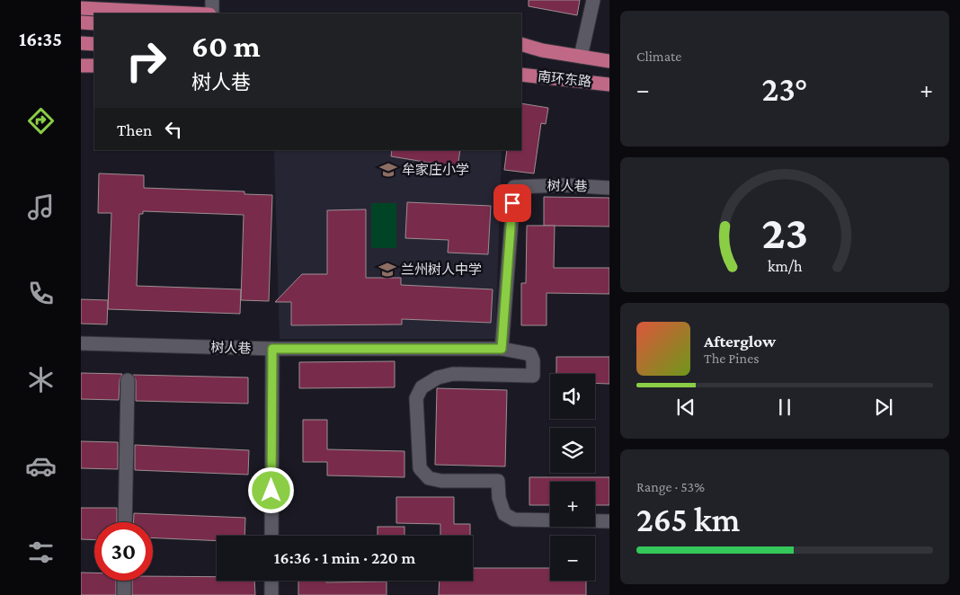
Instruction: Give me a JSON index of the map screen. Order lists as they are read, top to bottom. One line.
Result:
{"streets":{"highway":["南环东路"],"street":["树人巷"]},"places":{"school or university":["牟家庄小学","兰州树人中学"]},"page":{"tabs":"16:35","tile":["Climate",["Range · 53%","265 km"]],"turn":["60 m","树人巷"],"heat":["−","23°","+"],"then":"Then","song":["Afterglow","The Pines"],"map_buttons":["+","−"],"limit":"30","trip":"16:36 · 1 min · 220 m","gauge":["23","km/h"]}}
